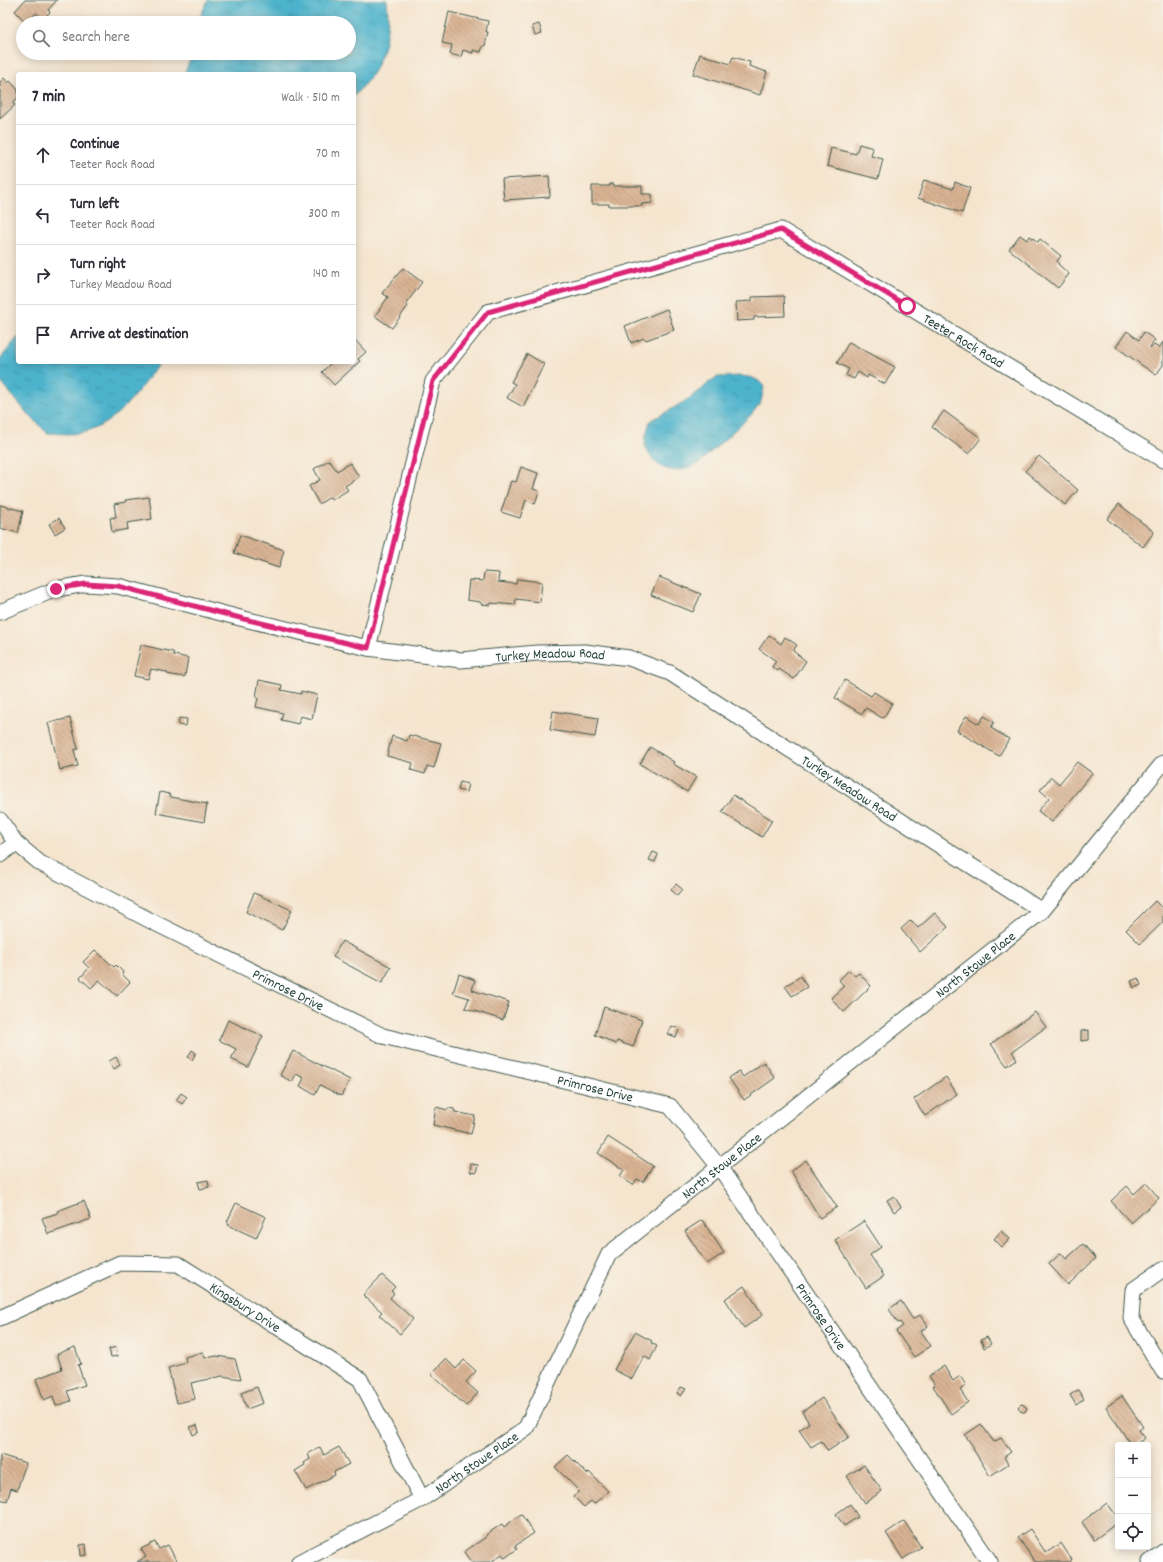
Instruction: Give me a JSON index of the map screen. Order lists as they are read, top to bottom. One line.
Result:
{"streets":{"street":["Teeter Rock Road","Turkey Meadow Road","North Stowe Place","Primrose Drive","Kingsbury Drive"]},"crossings":[["Teeter Rock Road","Turkey Meadow Road"],["Turkey Meadow Road","North Stowe Place"],["North Stowe Place","Primrose Drive"],["North Stowe Place","Kingsbury Drive"]],"page":{"search":"Search here","heading":["7 min","Walk · 510 m"],"list":[["Continue","Teeter Rock Road","70 m"],["Turn left","Teeter Rock Road","300 m"],["Turn right","Turkey Meadow Road","140 m"],"Arrive at destination"],"map_buttons":["+","−"]}}
